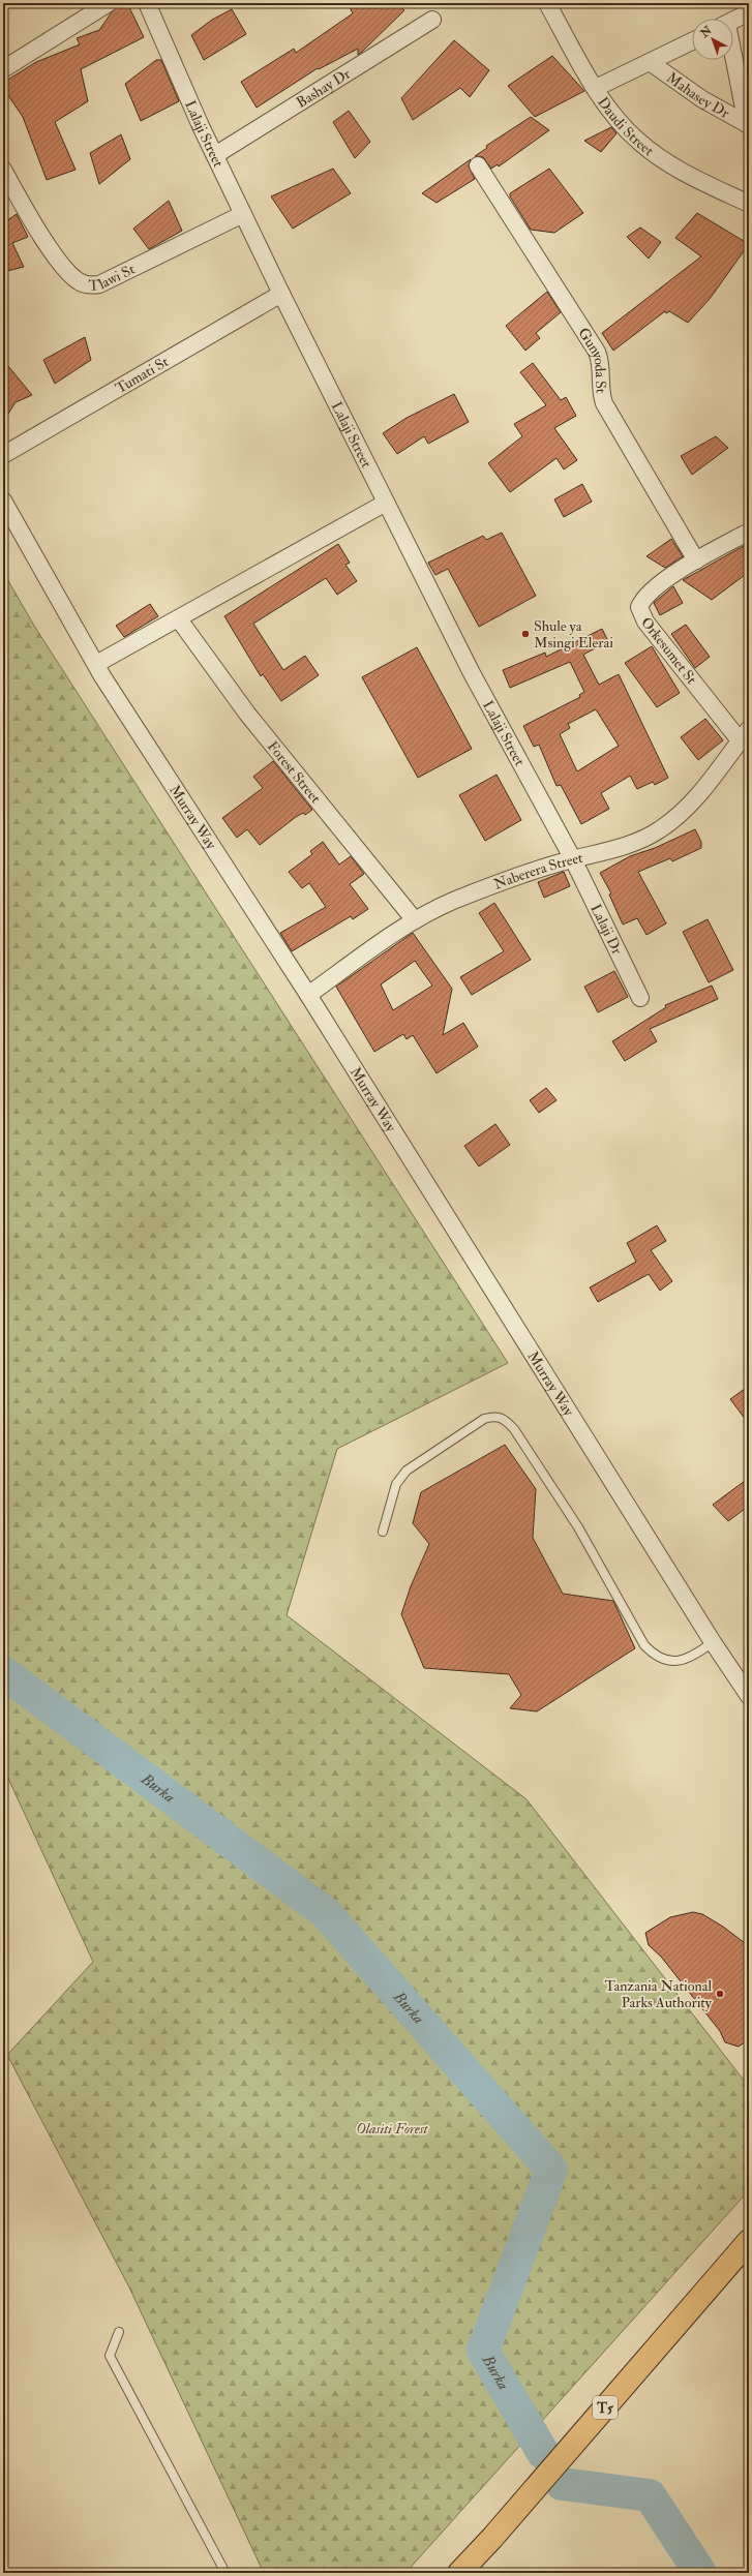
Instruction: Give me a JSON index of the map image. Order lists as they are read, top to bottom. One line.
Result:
{"streets":{"highway":["T5"],"street":["Bashay Dr","Mahasey Dr","Daudi Street","Lalaji Street","Tlawi St","Gunyoda St","Tumati St","Orkesumet St","Forest Street","Murray Way","Naberera Street","Lalaji Dr"]},"crossings":[["Bashay Dr","Lalaji Street"],["Lalaji Street","Tlawi St"],["Lalaji Street","Tumati St"],["Lalaji Street","Naberera Street"],["Lalaji Street","Lalaji Dr"],["Gunyoda St","Orkesumet St"],["Orkesumet St","Naberera Street"],["Forest Street","Naberera Street"],["Murray Way","Naberera Street"],["Naberera Street","Lalaji Dr"]],"water":["Burka"],"parks":["Olasiti Forest"],"places":["Shule ya Msingi Elerai","Tanzania National Parks Authority"],"north":"top left"}
